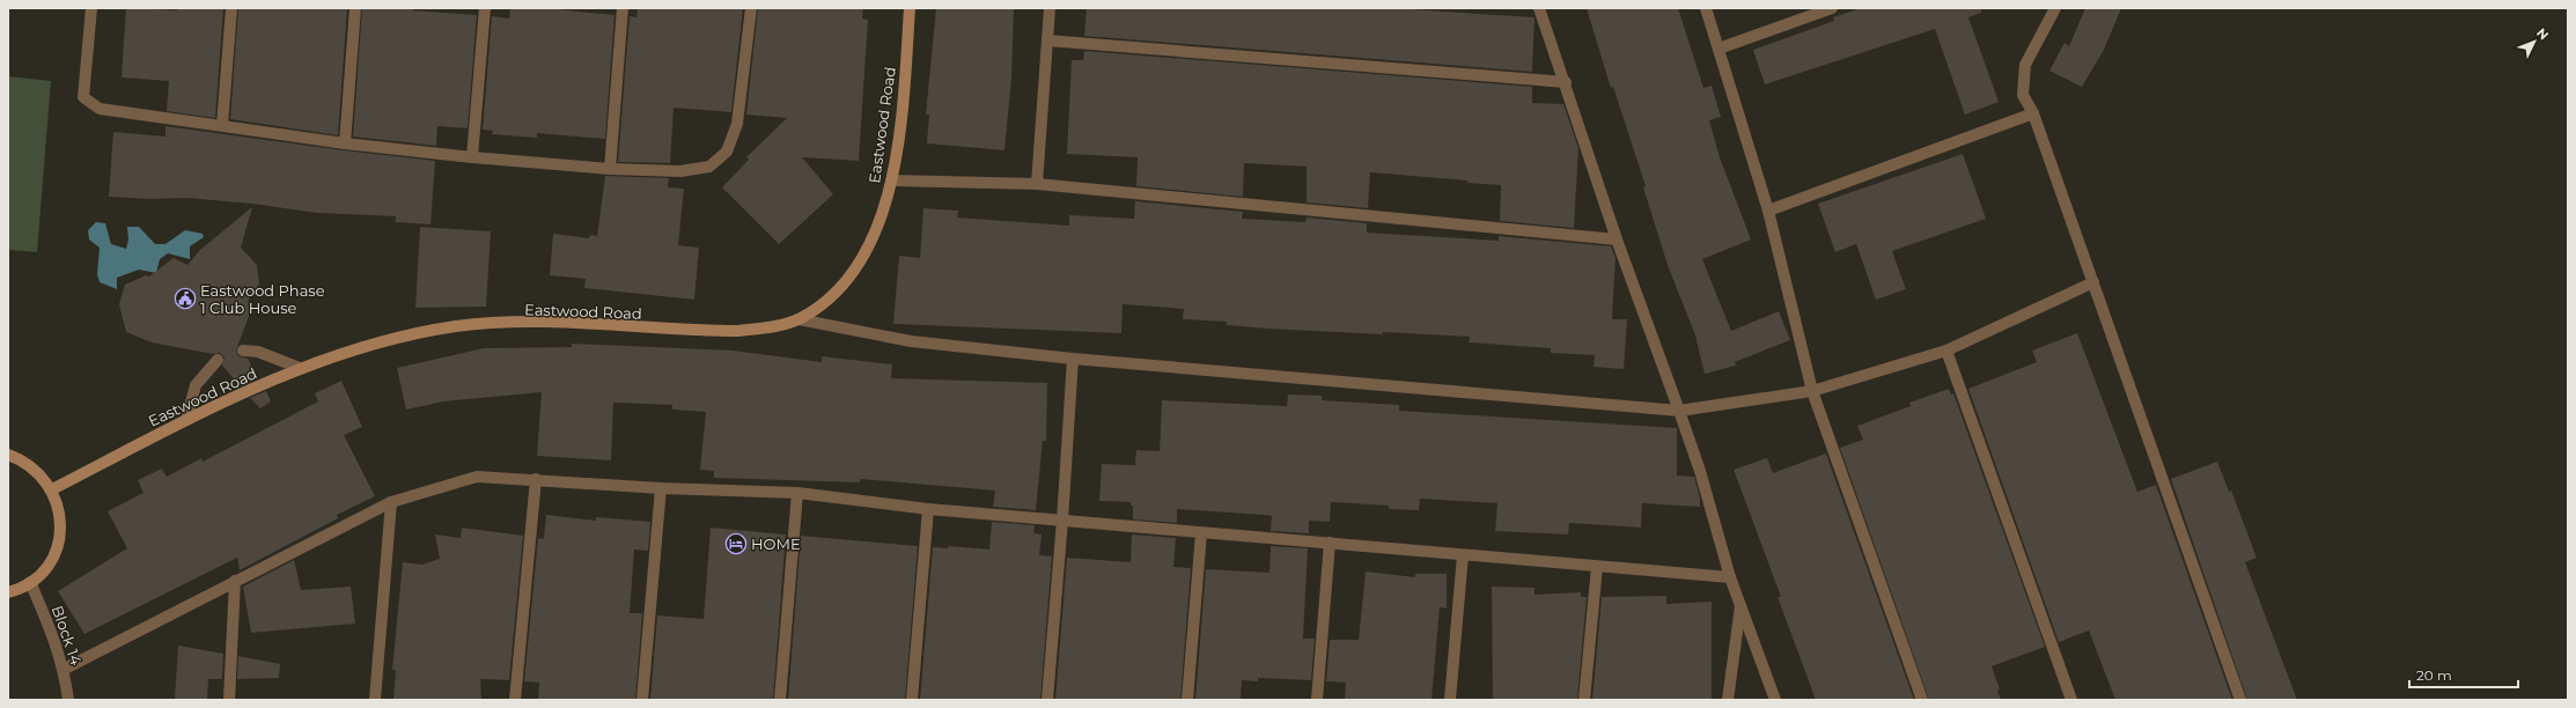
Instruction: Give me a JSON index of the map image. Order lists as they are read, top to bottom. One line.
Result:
{"streets":{"main road":["Eastwood Road"],"street":["Block 14"]},"places":{"public building":["Eastwood Phase 1 Club House"],"hotel":["HOME"]},"scale_bar":"20 m","north":"top right"}
